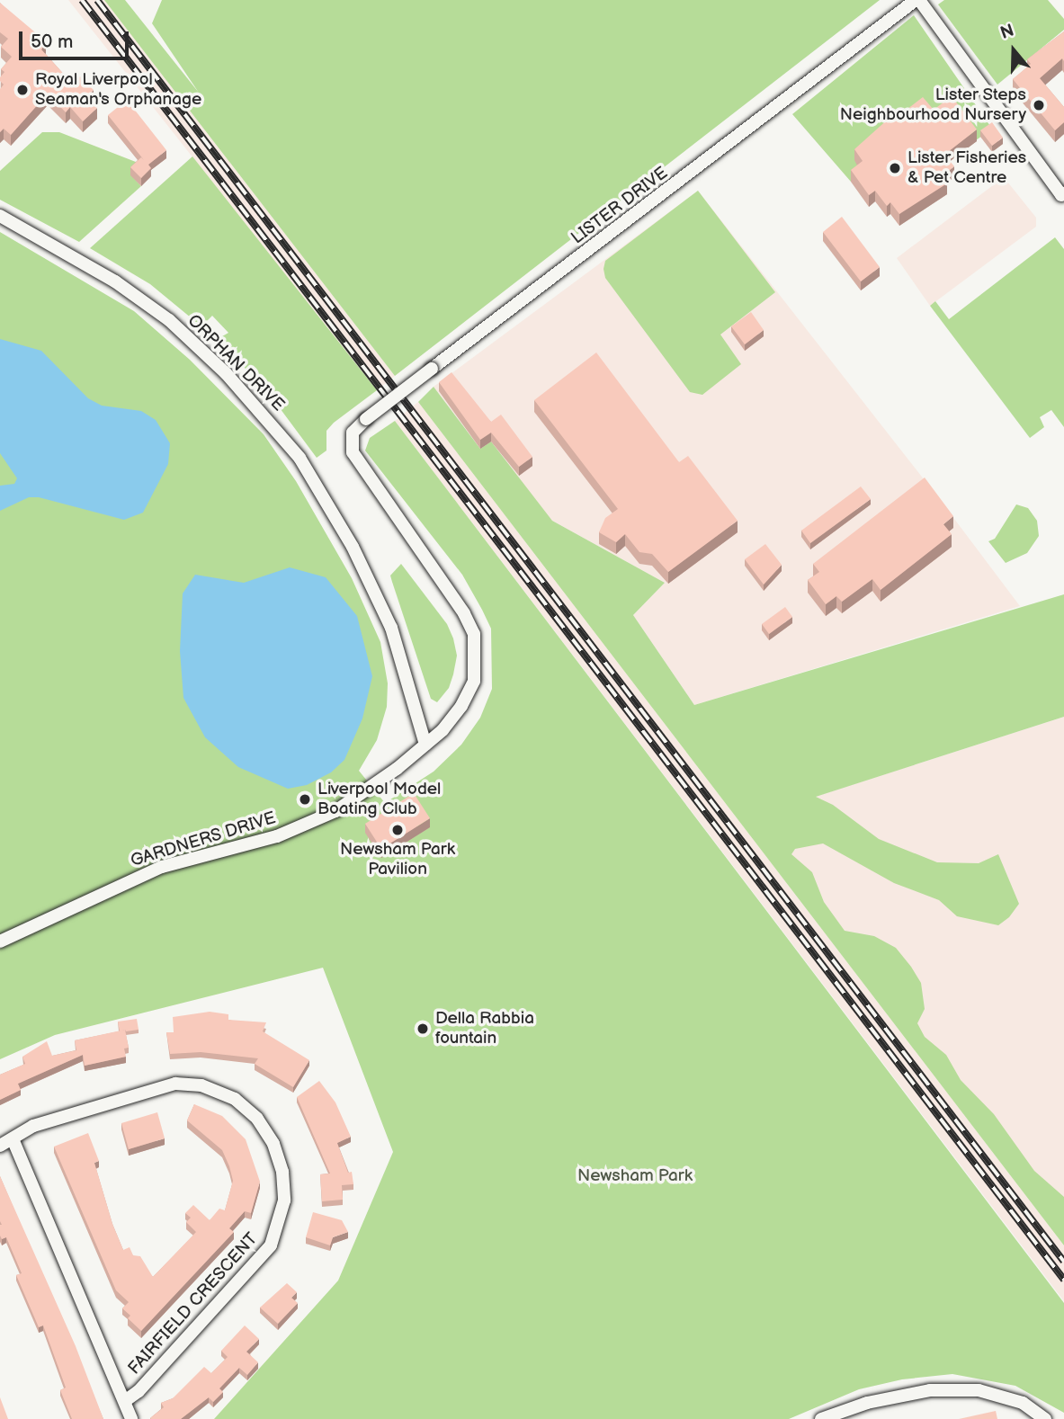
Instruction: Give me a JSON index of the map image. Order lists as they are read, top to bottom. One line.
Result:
{"streets":{"street":["LISTER DRIVE","ORPHAN DRIVE","GARDNERS DRIVE","FAIRFIELD CRESCENT"]},"crossings":[["LISTER DRIVE","GARDNERS DRIVE"],["ORPHAN DRIVE","GARDNERS DRIVE"]],"parks":["Newsham Park"],"places":["Royal Liverpool Seaman's Orphanage","Lister Steps Neighbourhood Nursery","Lister Fisheries & Pet Centre","Liverpool Model Boating Club","Newsham Park Pavilion","Della Rabbia fountain"],"scale_bar":"50 m","north":"top"}
